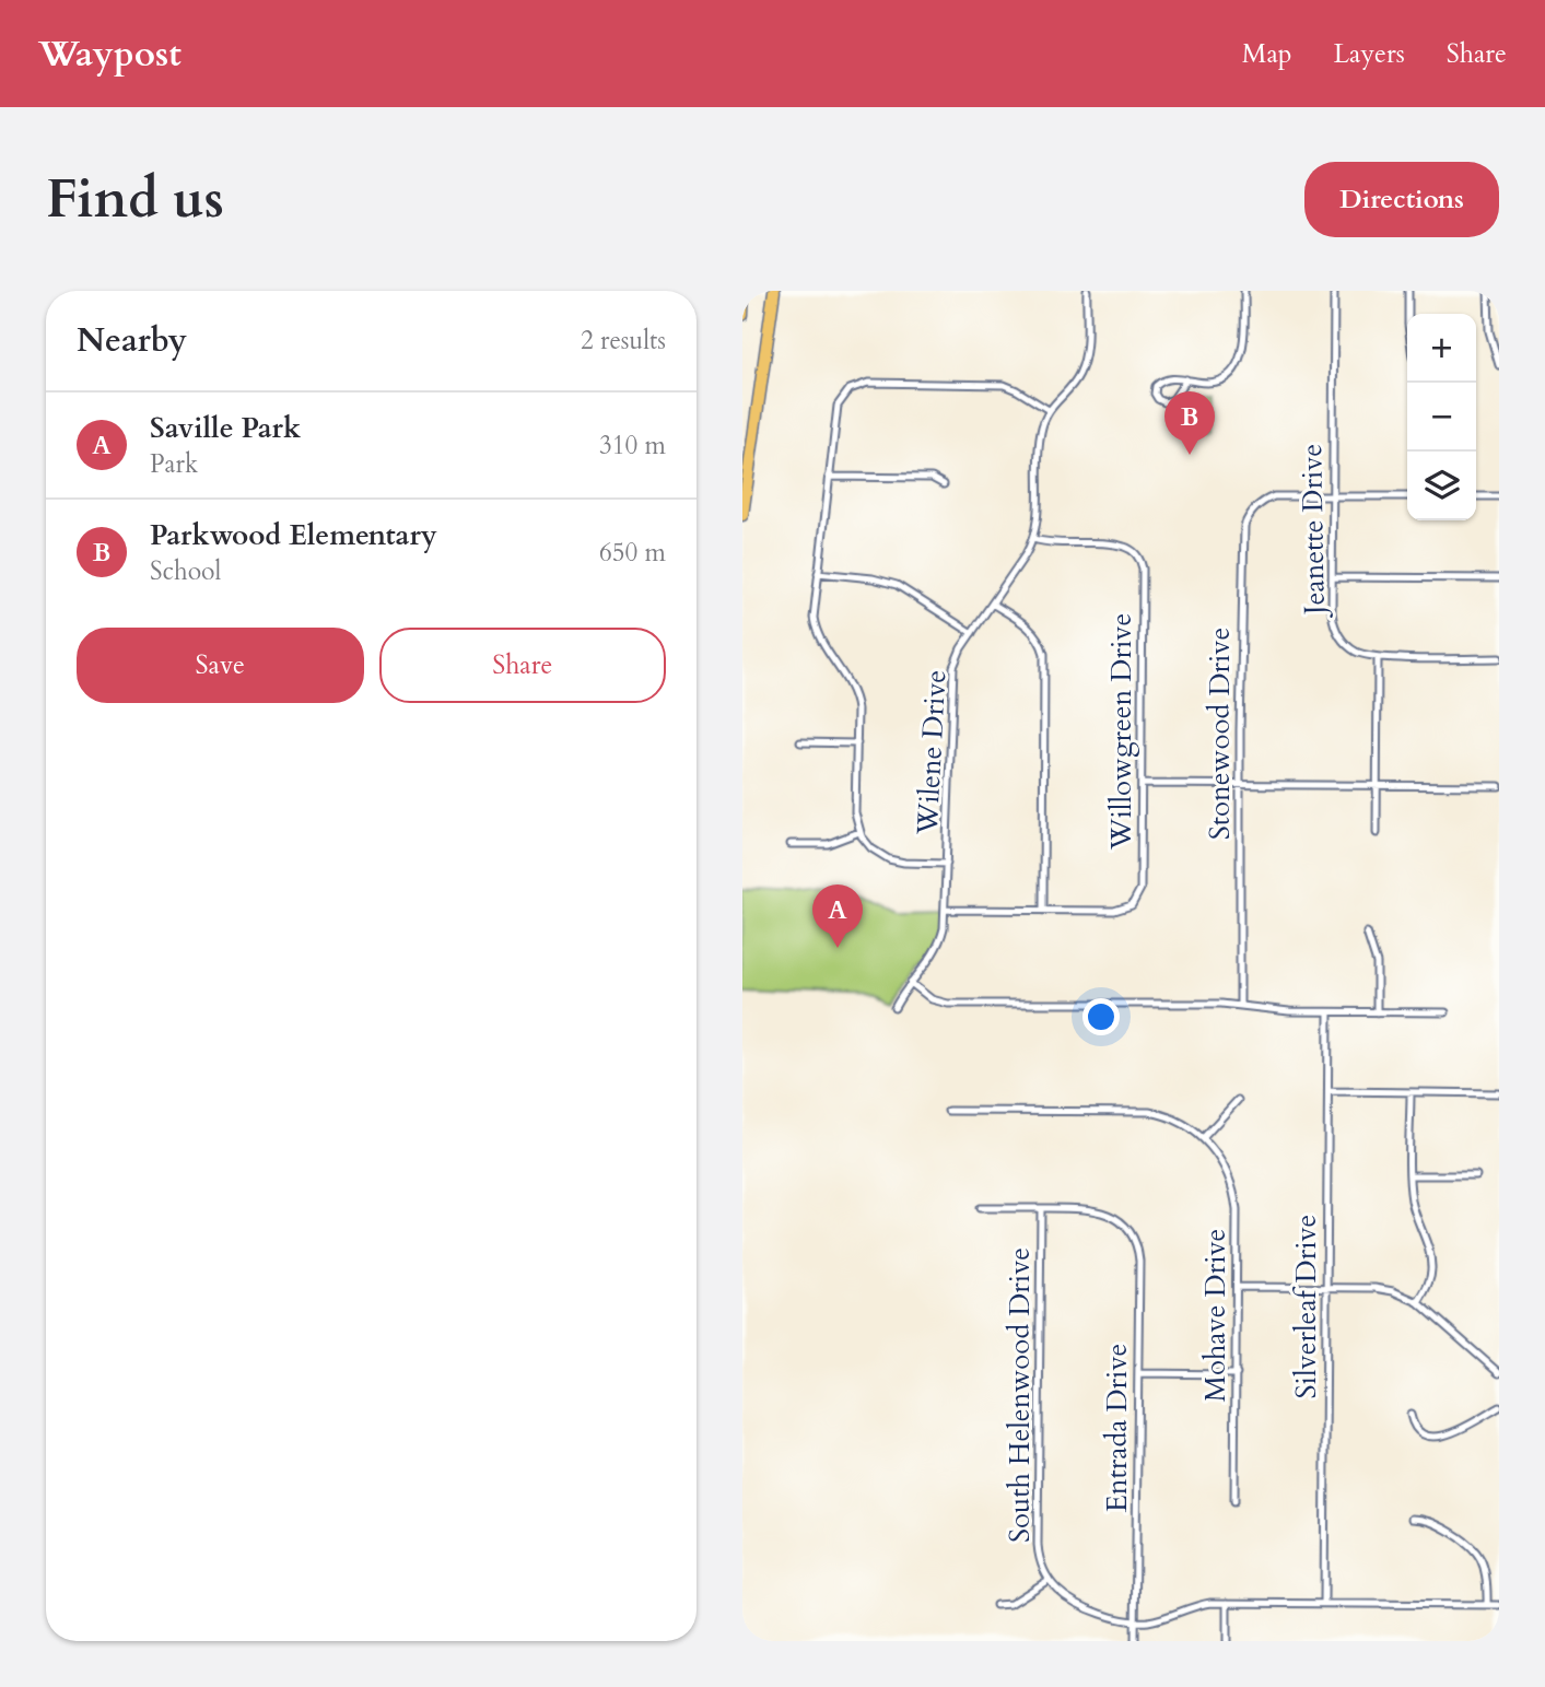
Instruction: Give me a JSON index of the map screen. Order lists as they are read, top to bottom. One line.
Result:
{"streets":{"street":["Jeanette Drive","Willowgreen Drive","Stonewood Drive","Wilene Drive","Silverleaf Drive","Mohave Drive","South Helenwood Drive","Entrada Drive"]},"crossings":[["Jeanette Drive","Stonewood Drive"],["Willowgreen Drive","Wilene Drive"],["South Helenwood Drive","Entrada Drive"]],"page":{"header":"Waypost","nav":["Map","Layers","Share"],"buttons":["Directions",["Save","Share"]],"title":"Find us","heading":["Nearby","2 results"],"map_buttons":["+","−"],"list":[{"mark":"A","name":"Saville Park","note":"Park","value":"310 m"},{"mark":"B","name":"Parkwood Elementary","note":"School","value":"650 m"}],"pins":["B","A"]}}
